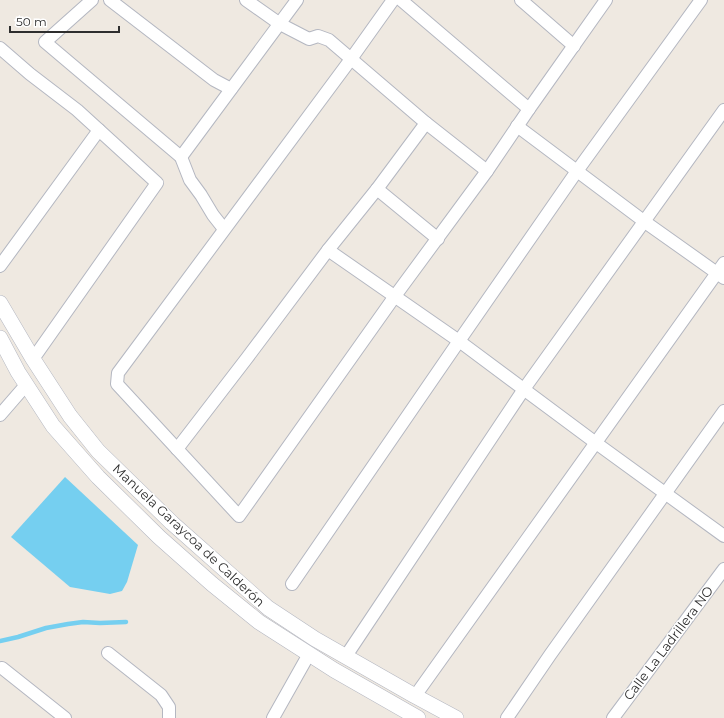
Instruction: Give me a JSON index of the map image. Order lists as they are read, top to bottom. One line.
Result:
{"streets":{"street":["Manuela Garaycoa de Calderón","Calle La Ladrillera NO"]},"scale_bar":"50 m"}
